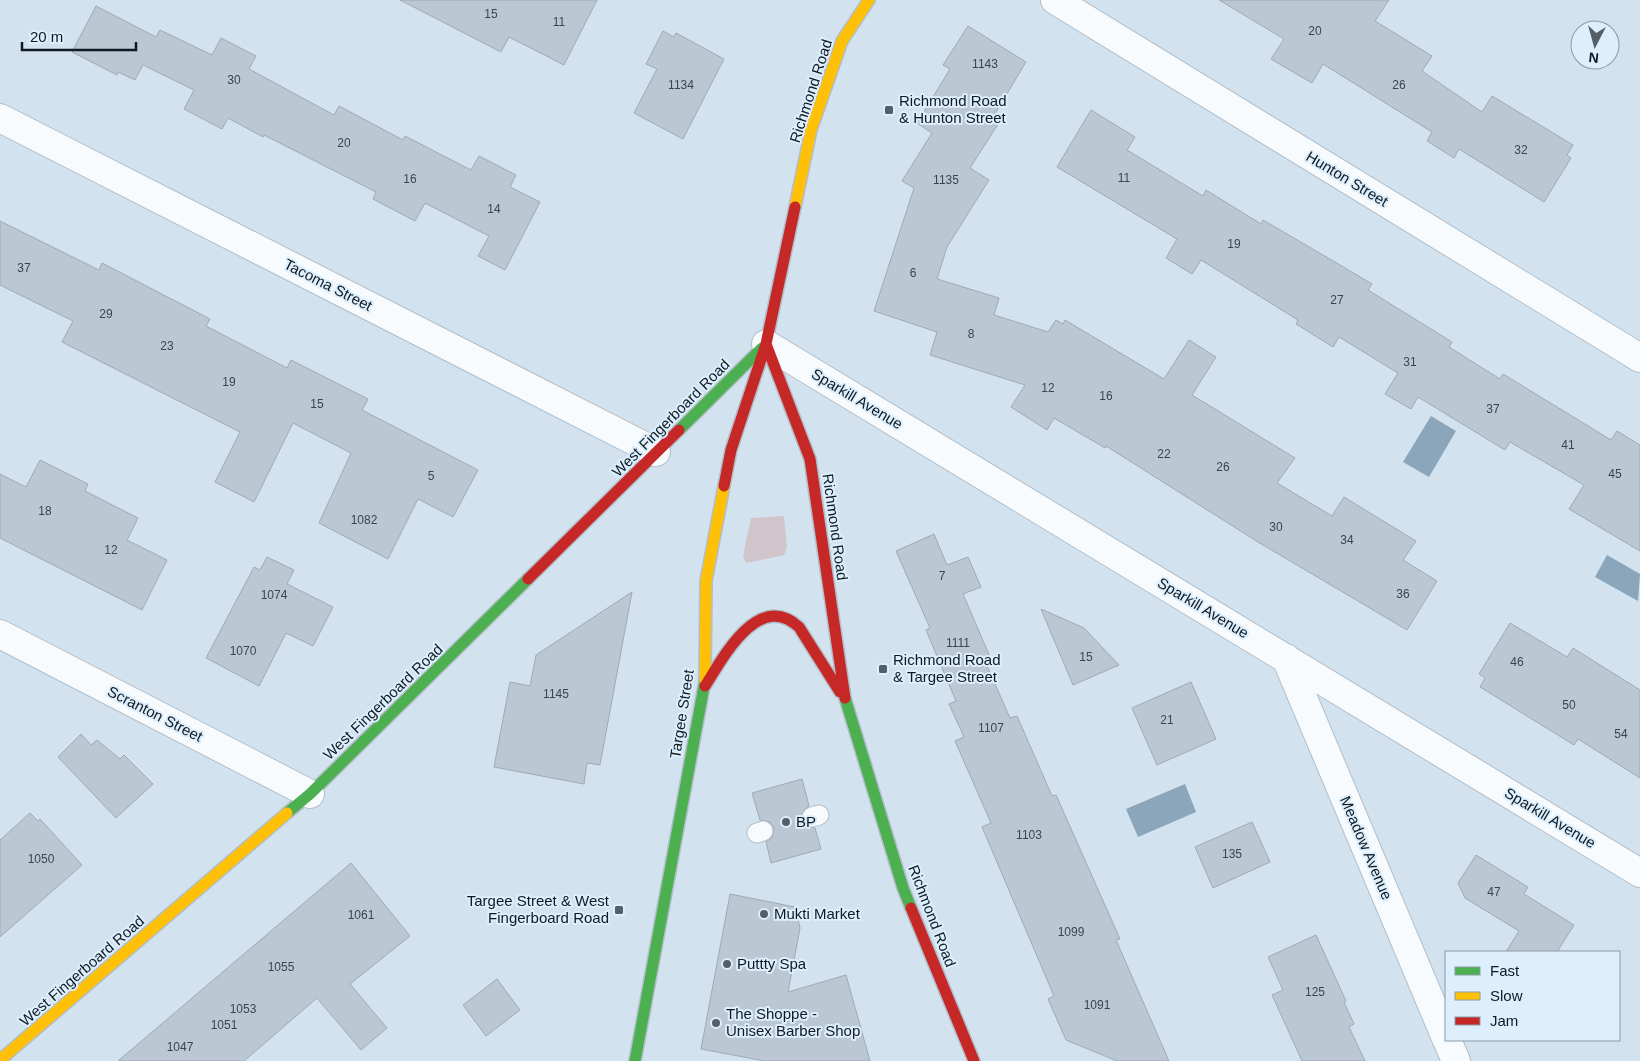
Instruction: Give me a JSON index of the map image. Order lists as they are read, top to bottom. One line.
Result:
{"streets":{"main road":["Richmond Road","West Fingerboard Road","Targee Street"],"street":["Hunton Street","Tacoma Street","Sparkill Avenue","Scranton Street","Meadow Avenue"]},"crossings":[["Richmond Road","Sparkill Avenue"],["Richmond Road","West Fingerboard Road"],["Richmond Road","Targee Street"],["Tacoma Street","West Fingerboard Road"],["Sparkill Avenue","West Fingerboard Road"],["Sparkill Avenue","Targee Street"],["Sparkill Avenue","Meadow Avenue"],["West Fingerboard Road","Scranton Street"],["West Fingerboard Road","Targee Street"]],"places":{"transit":["Richmond Road & Hunton Street","Richmond Road & Targee Street","Targee Street & West Fingerboard Road"],"other":["BP","Mukti Market","Puttty Spa","The Shoppe - Unisex Barber Shop"]},"house_numbers":["15","11","20","1143","30","1134","26","20","32","11","16","1135","14","19","37","6","27","29","8","23","31","19","12","16","15","37","41","22","26","45","5","18","1082","30","34","12","7","36","1074","1111","1070","15","46","1145","50","21","1107","54","1103","135","1050","47","1061","1099","1055","125","1091","1053","1051","1047"],"legend":["Fast","Slow","Jam"],"scale_bar":"20 m","north":"bottom"}
